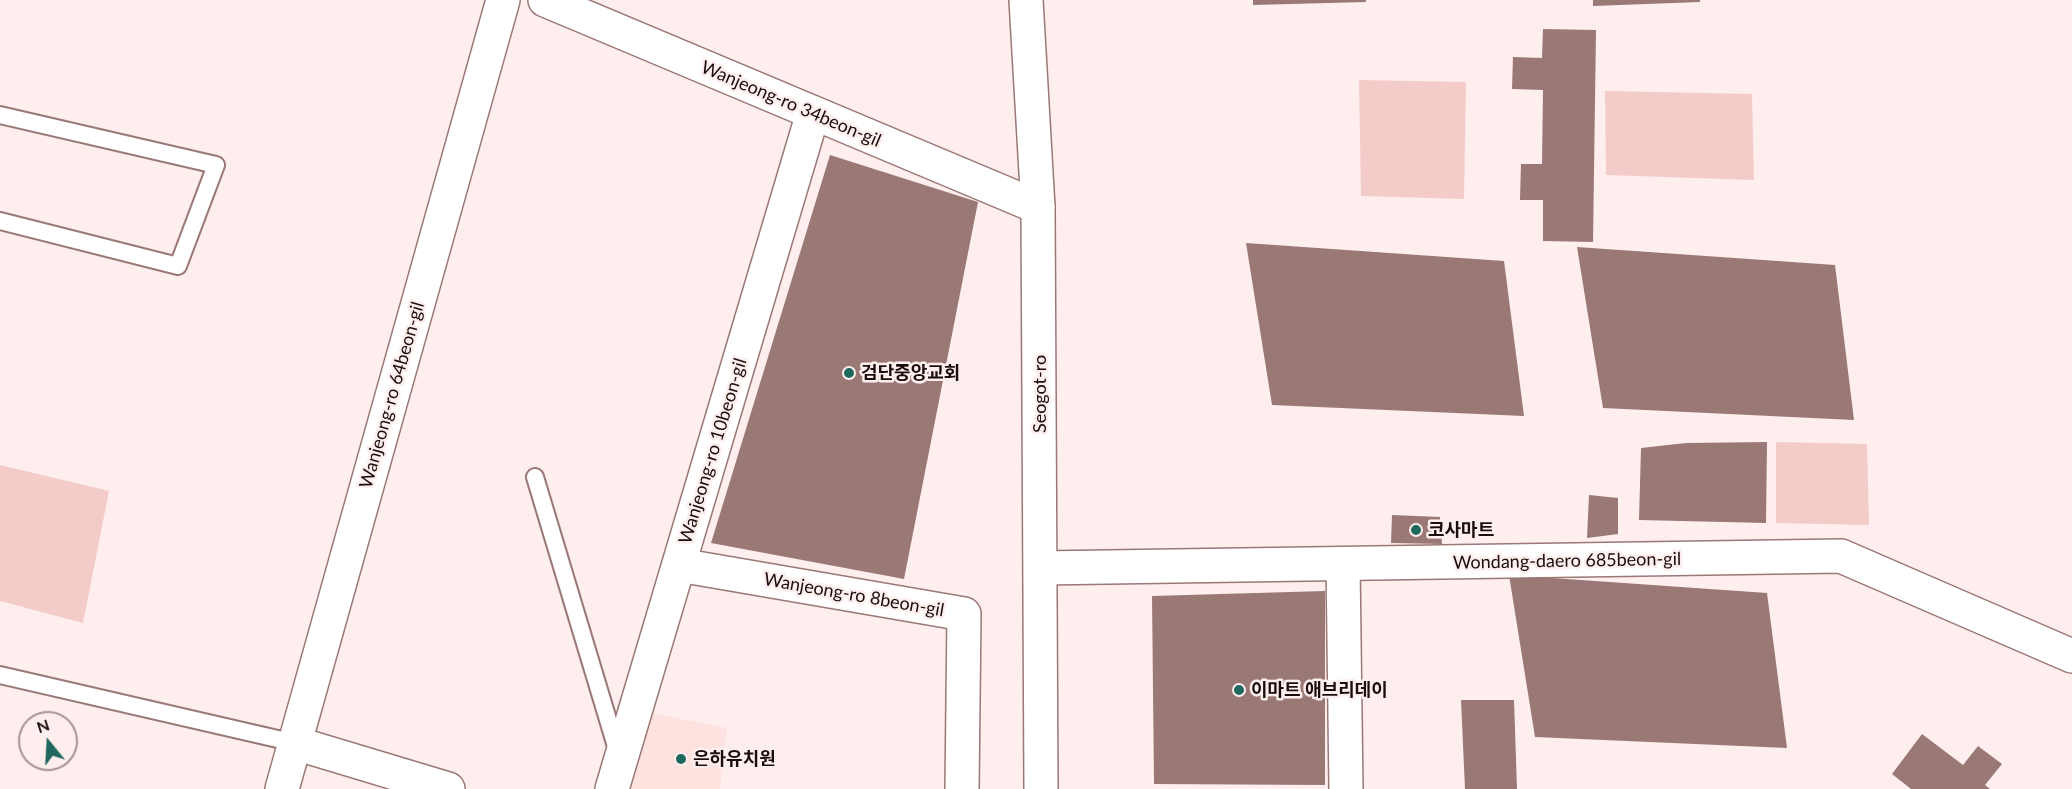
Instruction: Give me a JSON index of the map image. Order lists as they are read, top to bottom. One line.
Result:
{"streets":{"street":["Wanjeong-ro 34beon-gil","Seogot-ro","Wanjeong-ro 64beon-gil","Wanjeong-ro 10beon-gil","Wondang-daero 685beon-gil","Wanjeong-ro 8beon-gil"]},"crossings":[["Wanjeong-ro 34beon-gil","Seogot-ro"],["Wanjeong-ro 34beon-gil","Wanjeong-ro 10beon-gil"],["Seogot-ro","Wondang-daero 685beon-gil"],["Wanjeong-ro 10beon-gil","Wanjeong-ro 8beon-gil"]],"places":["검단중앙교회","코사마트","이마트 애브리데이","은하유치원"],"north":"top"}
